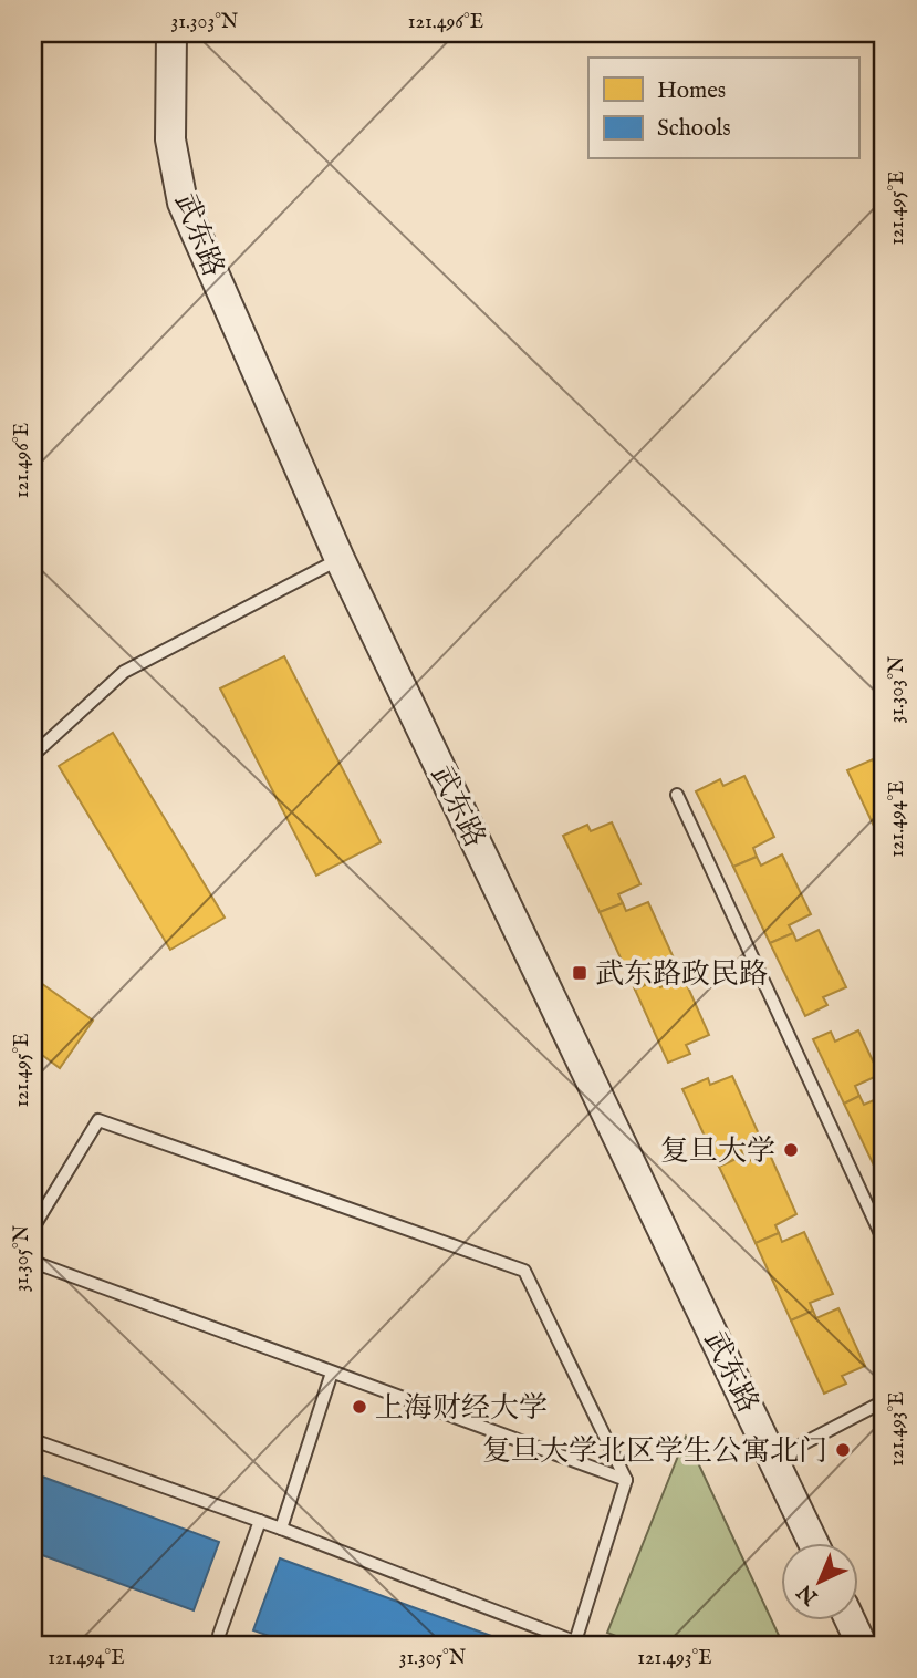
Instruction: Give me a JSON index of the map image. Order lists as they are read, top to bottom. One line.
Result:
{"streets":{"street":["武东路"]},"places":{"transit":["武东路政民路"],"other":["复旦大学","上海财经大学","复旦大学北区学生公寓北门"]},"legend":["Homes","Schools"],"north":"bottom left","coordinates":["31.303°N","121.496°E","121.495°E","121.494°E","31.305°N","121.493°E"]}
